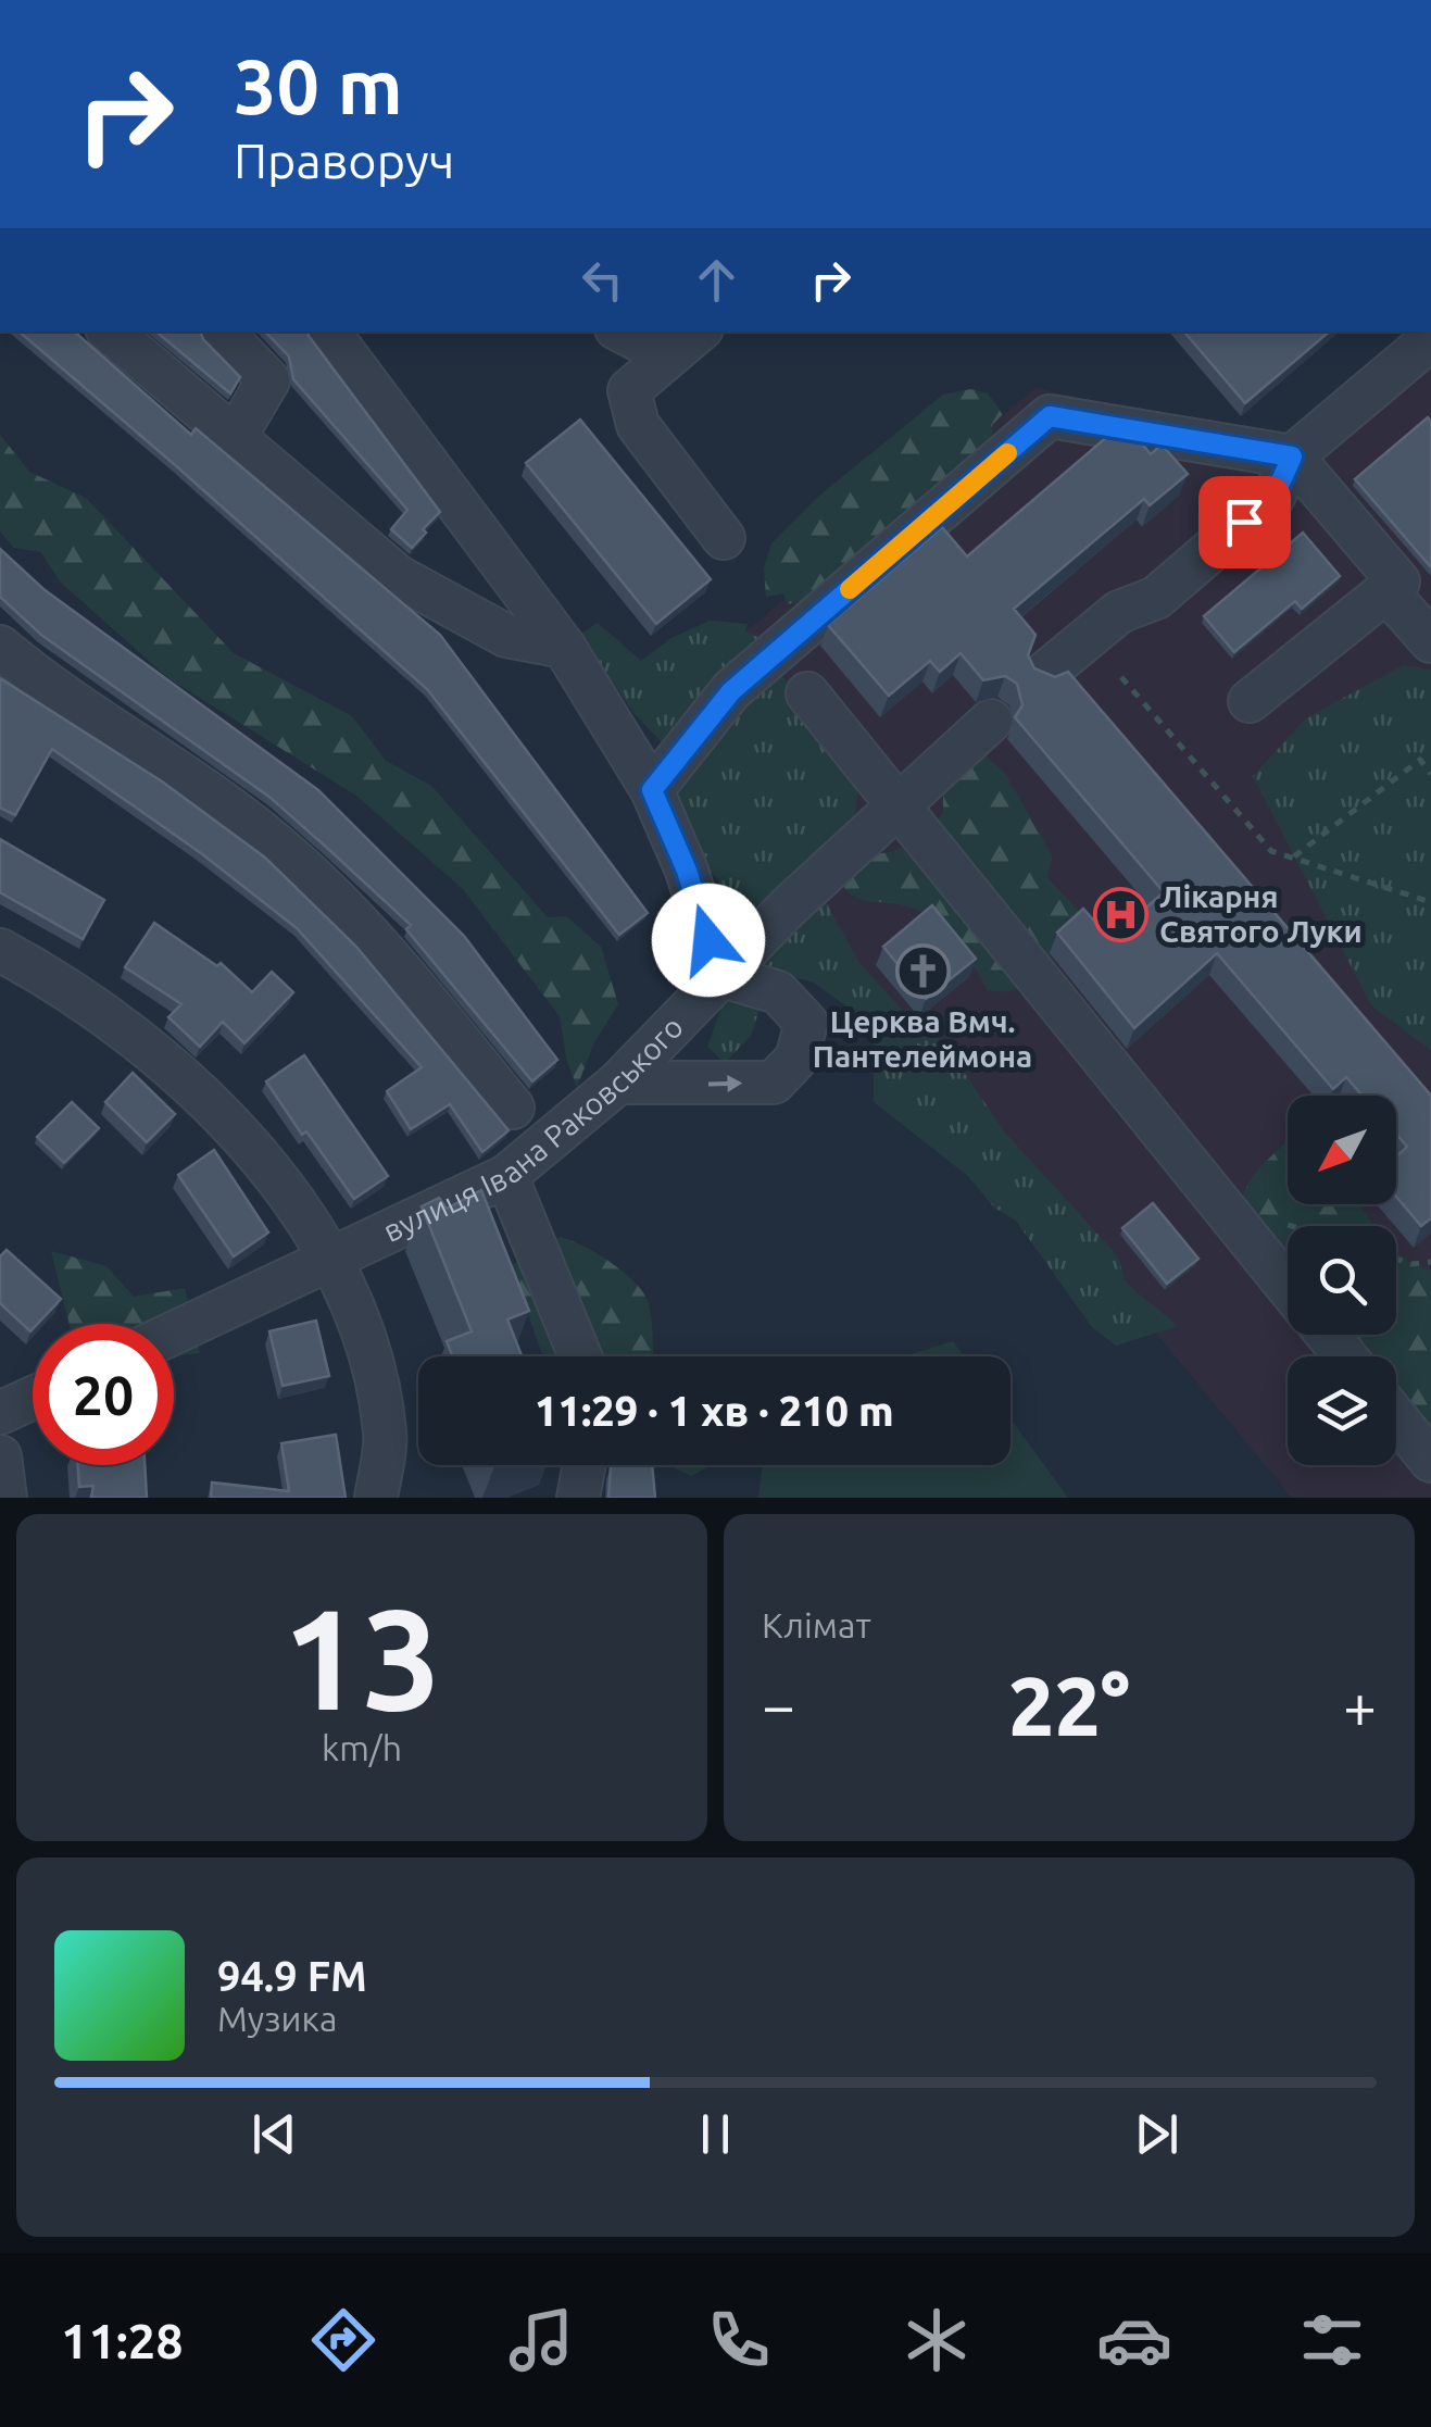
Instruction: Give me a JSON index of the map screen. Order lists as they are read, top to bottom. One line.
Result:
{"streets":{"street":["вулиця Івана Раковського"]},"places":{"hospital":["Лікарня Святого Луки"],"church":["Церква Вмч. Пантелеймона"]},"north":"bottom left","page":{"turn":["30 m","Праворуч"],"limit":"20","trip":"11:29 · 1 хв · 210 m","tile":[["13","km/h"],"Клімат"],"heat":["−","22°","+"],"song":["94.9 FM","Музика"],"tabs":"11:28"}}
